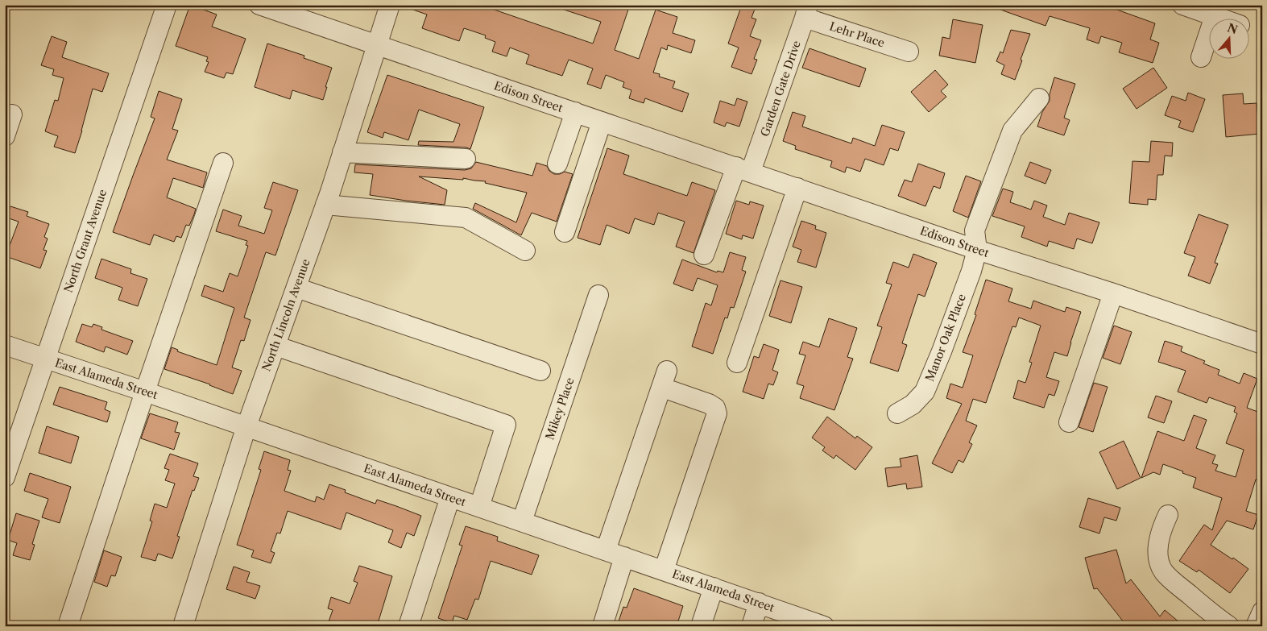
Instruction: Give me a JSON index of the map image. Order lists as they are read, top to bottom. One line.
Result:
{"streets":{"street":["Lehr Place","Garden Gate Drive","Edison Street","North Grant Avenue","North Lincoln Avenue","Manor Oak Place","East Alameda Street","Mikey Place"]},"crossings":[["Lehr Place","Garden Gate Drive"],["Garden Gate Drive","Edison Street"],["Edison Street","North Lincoln Avenue"],["Edison Street","Manor Oak Place"],["North Grant Avenue","East Alameda Street"],["North Lincoln Avenue","East Alameda Street"],["East Alameda Street","Mikey Place"]],"north":"top"}
